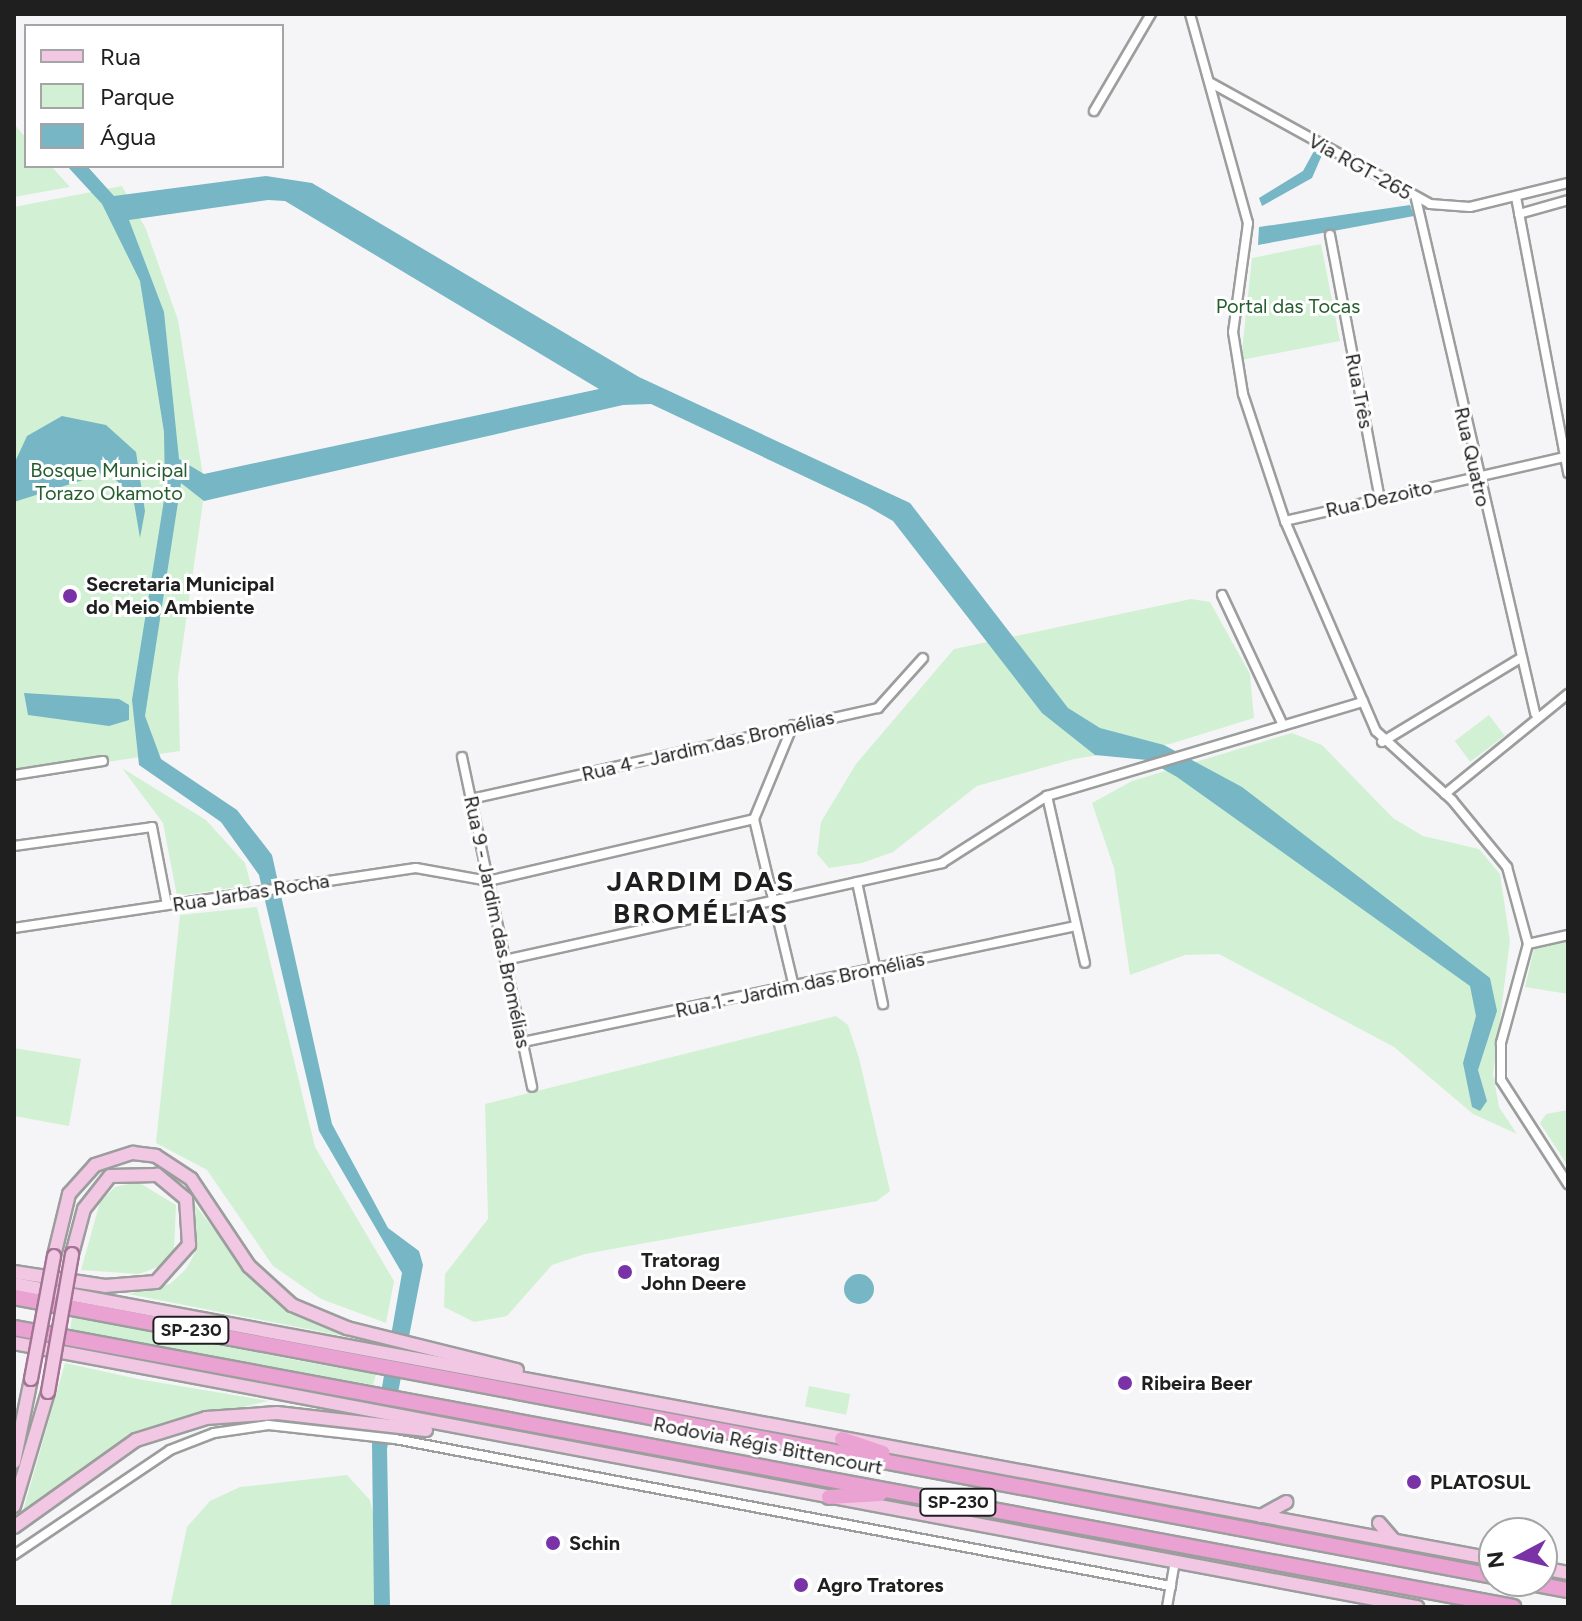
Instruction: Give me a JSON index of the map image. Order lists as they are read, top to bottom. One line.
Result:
{"streets":{"highway":["SP-230","Rodovia Régis Bittencourt"],"street":["Via RGT-265","Rua Três","Rua Quatro","Rua Dezoito","Rua 4 - Jardim das Bromélias","Rua Jarbas Rocha","Rua 9 - Jardim das Bromélias","Rua 1 - Jardim das Bromélias"]},"crossings":[["Via RGT-265","Rua Quatro"],["Rua Três","Rua Dezoito"],["Rua Quatro","Rua Dezoito"],["Rua 4 - Jardim das Bromélias","Rua 9 - Jardim das Bromélias"],["Rua Jarbas Rocha","Rua 9 - Jardim das Bromélias"],["Rua 9 - Jardim das Bromélias","Rua 1 - Jardim das Bromélias"]],"districts":["JARDIM DAS BROMÉLIAS"],"parks":["Portal das Tocas","Bosque Municipal Torazo Okamoto"],"places":["Secretaria Municipal do Meio Ambiente","Tratorag John Deere","Ribeira Beer","PLATOSUL","Schin","Agro Tratores"],"legend":["Rua","Parque","Água"],"north":"left"}
